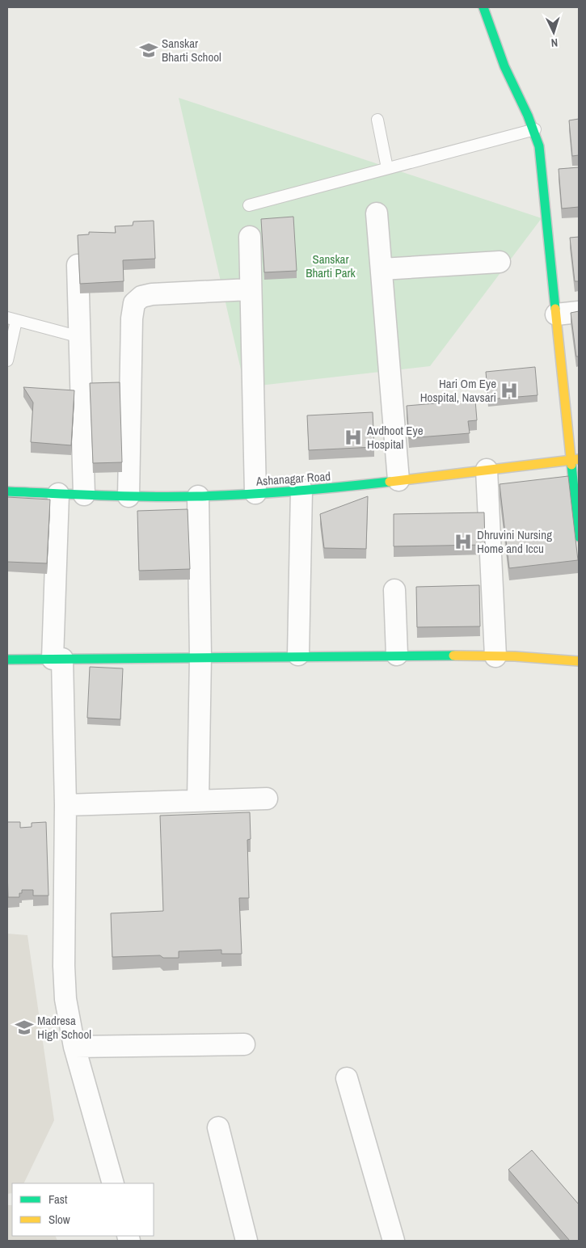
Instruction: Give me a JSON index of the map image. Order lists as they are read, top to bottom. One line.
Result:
{"streets":{"street":["Ashanagar Road"]},"parks":["Sanskar Bharti Park"],"places":{"school or university":["Sanskar Bharti School","Madresa High School"],"hospital":["Hari Om Eye Hospital, Navsari","Avdhoot Eye Hospital","Dhruvini Nursing Home and Iccu"]},"legend":["Fast","Slow"],"north":"bottom"}
